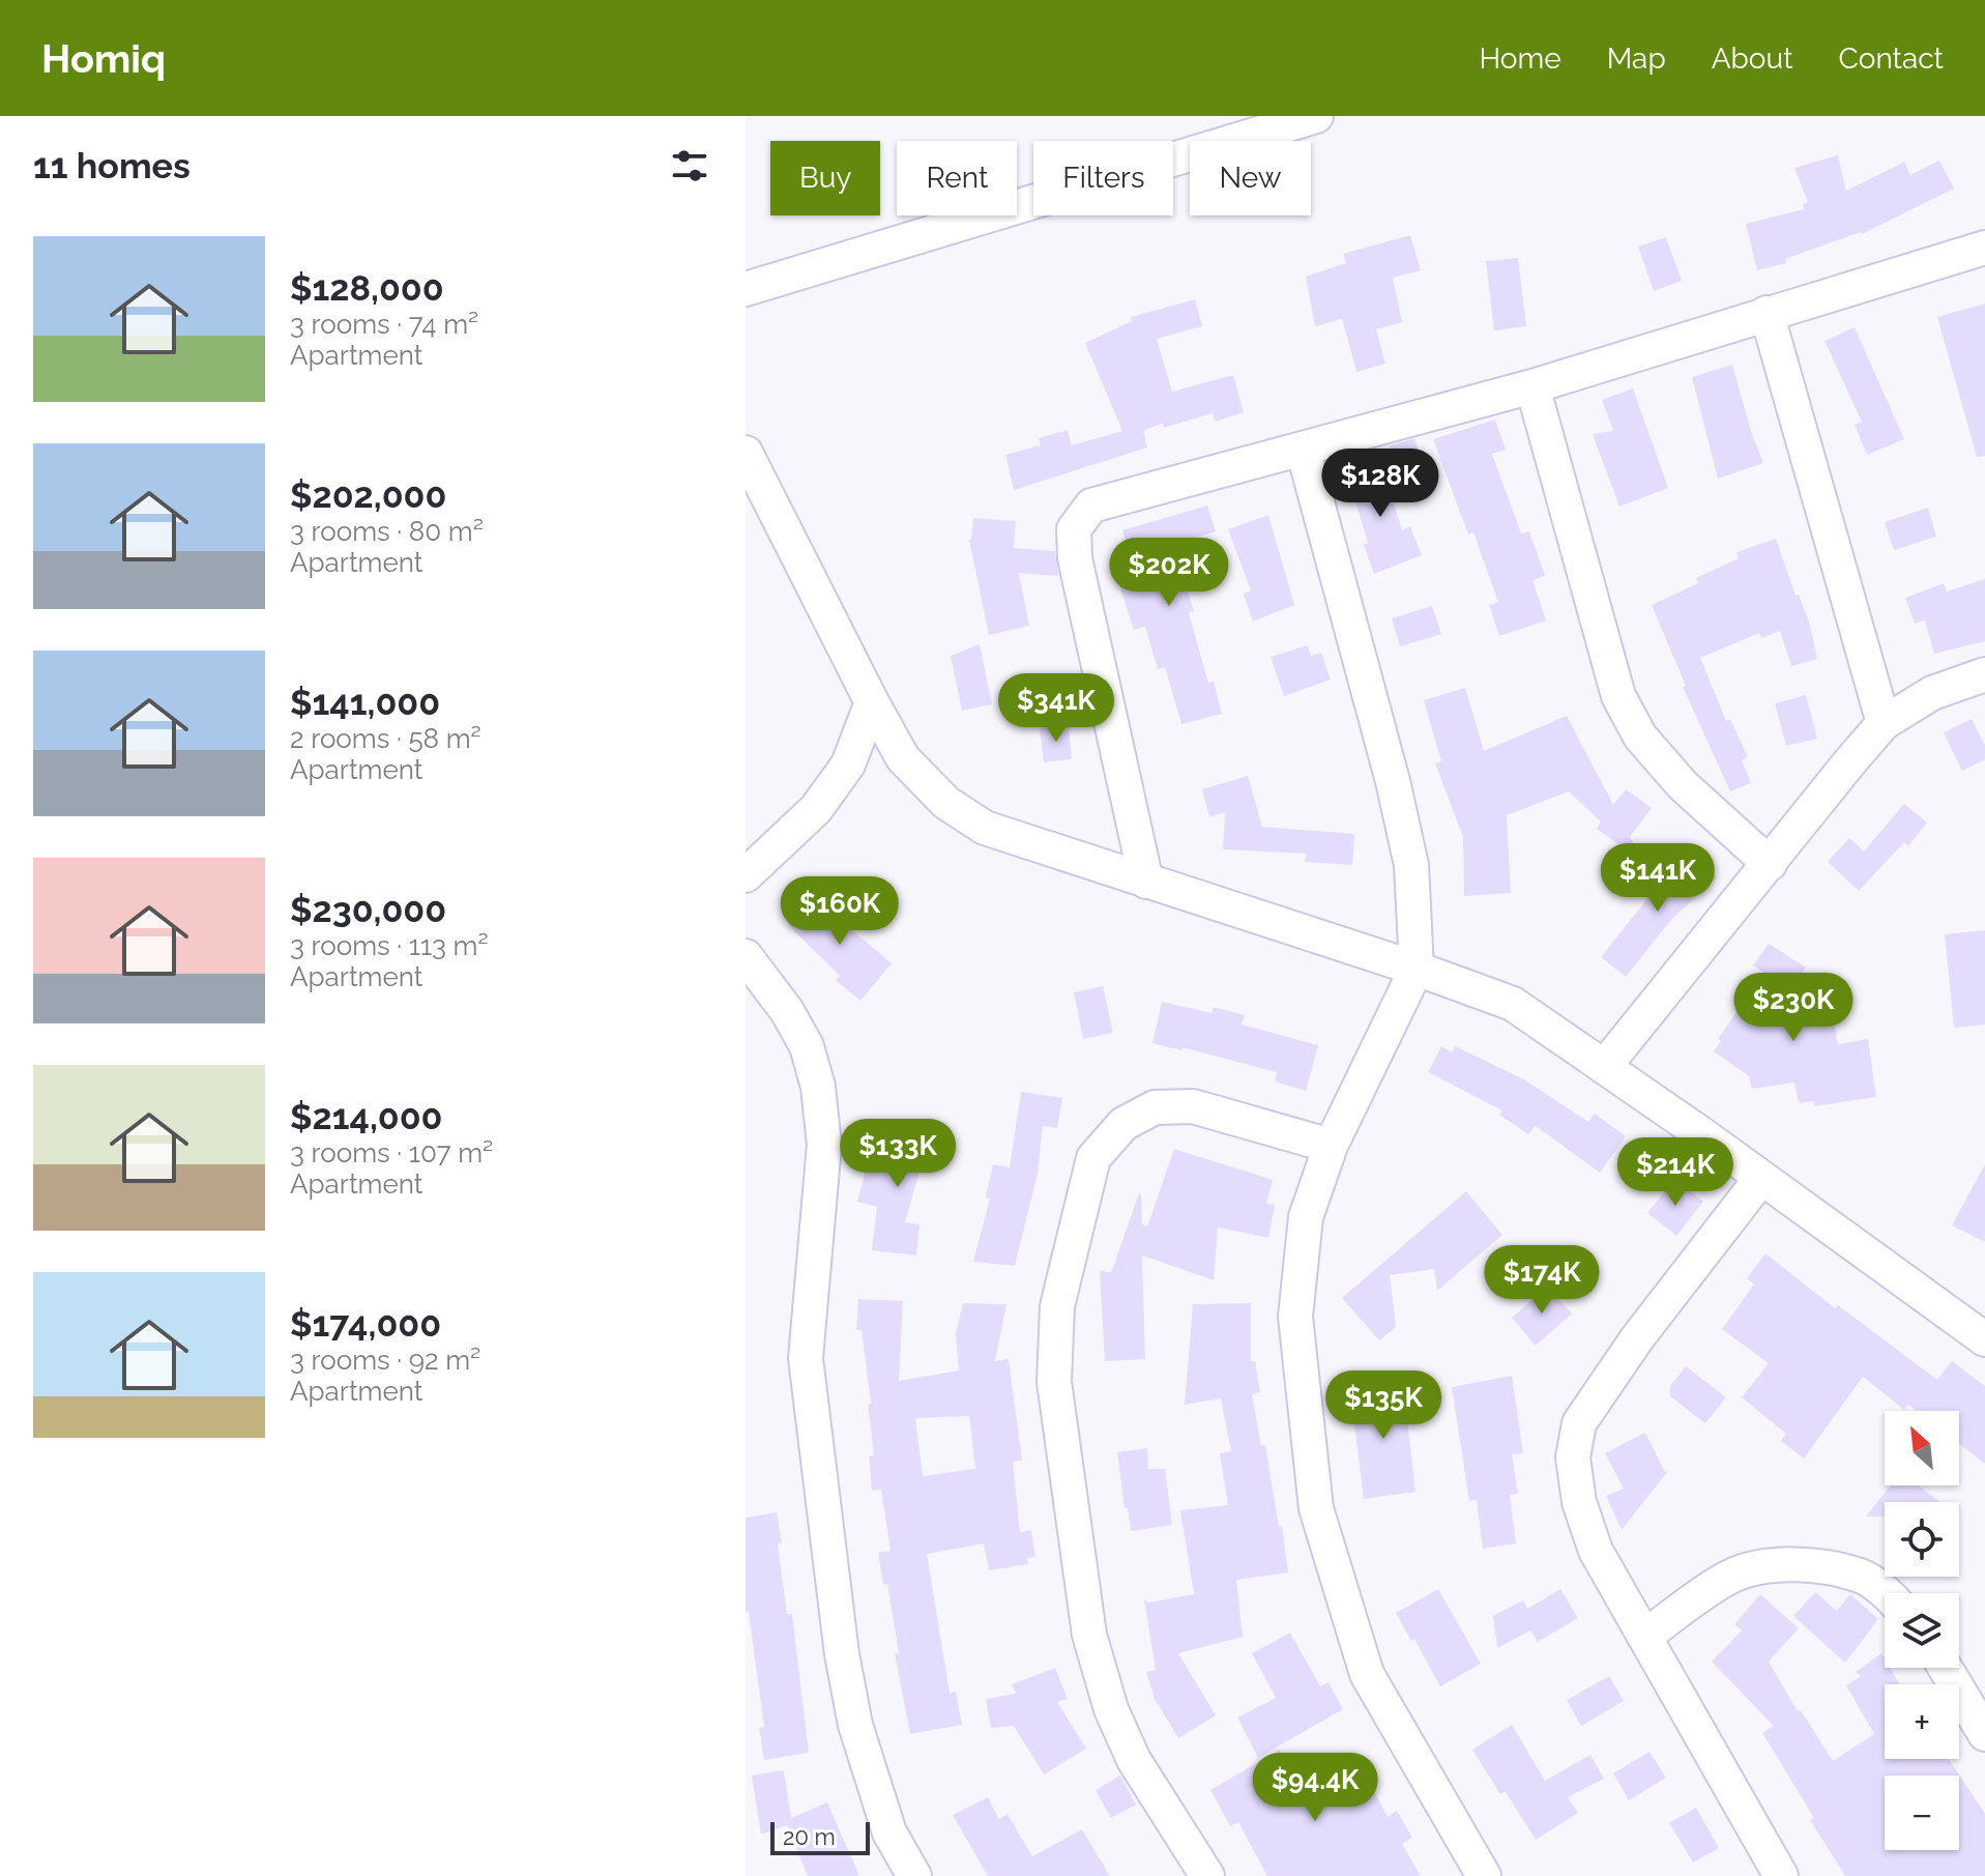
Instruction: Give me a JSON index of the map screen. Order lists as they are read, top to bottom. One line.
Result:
{"scale_bar":"20 m","north":"top left","page":{"header":"Homiq","nav":["Home","Map","About","Contact"],"heading":"11 homes","chip":["Buy","Rent","Filters","New"],"list":[{"name":"$128,000","note":"3 rooms · 74 m² · Apartment"},{"name":"$202,000","note":"3 rooms · 80 m² · Apartment"},{"name":"$141,000","note":"2 rooms · 58 m² · Apartment"},{"name":"$230,000","note":"3 rooms · 113 m² · Apartment"},{"name":"$214,000","note":"3 rooms · 107 m² · Apartment"},{"name":"$174,000","note":"3 rooms · 92 m² · Apartment"}],"price":["$128K","$202K","$341K","$141K","$160K","$230K","$133K","$214K","$174K","$135K","$94.4K"],"map_buttons":["+","−"],"scale":"20 m"}}
